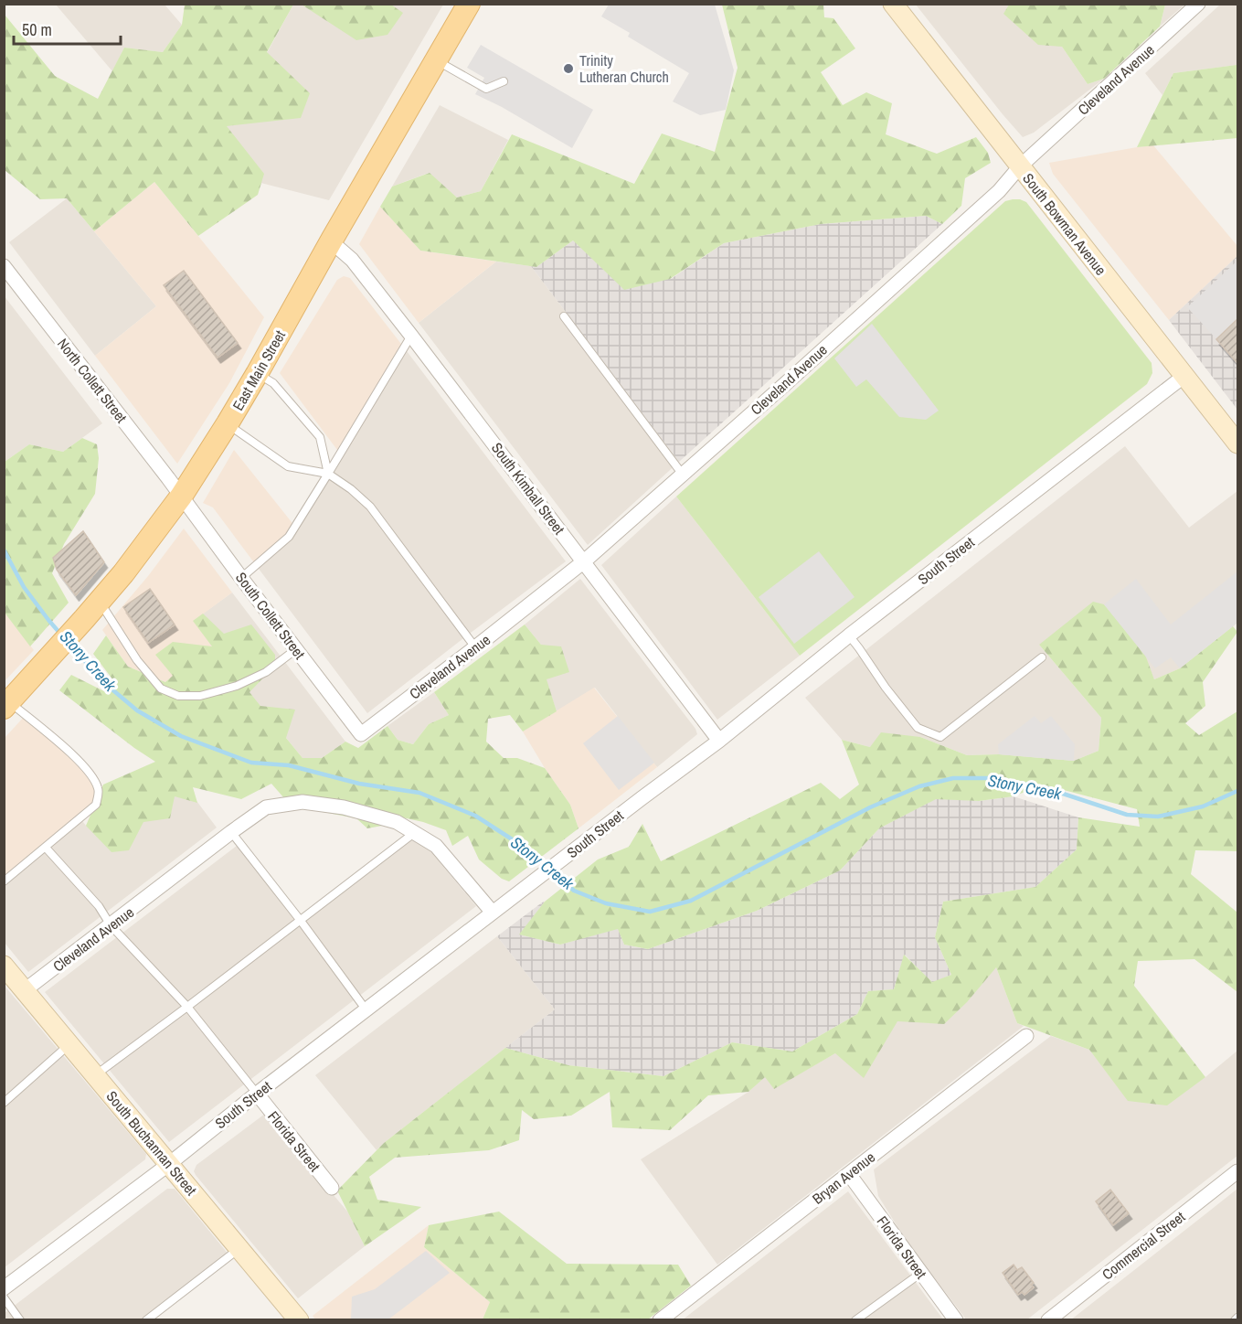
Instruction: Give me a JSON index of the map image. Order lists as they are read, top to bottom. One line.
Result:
{"streets":{"main road":["South Bowman Avenue","East Main Street","South Buchannan Street"],"street":["Cleveland Avenue","North Collett Street","South Kimball Street","South Street","South Collett Street","Florida Street","Bryan Avenue","Commercial Street"]},"crossings":[["Cleveland Avenue","South Bowman Avenue"],["Cleveland Avenue","South Kimball Street"],["Cleveland Avenue","South Collett Street"],["Cleveland Avenue","South Buchannan Street"],["South Bowman Avenue","South Street"],["East Main Street","North Collett Street"],["East Main Street","South Kimball Street"],["East Main Street","South Collett Street"],["North Collett Street","South Collett Street"],["South Kimball Street","South Street"],["South Street","Florida Street"],["South Street","South Buchannan Street"],["Florida Street","Bryan Avenue"]],"water":["Stony Creek"],"places":["Trinity Lutheran Church"],"scale_bar":"50 m"}
